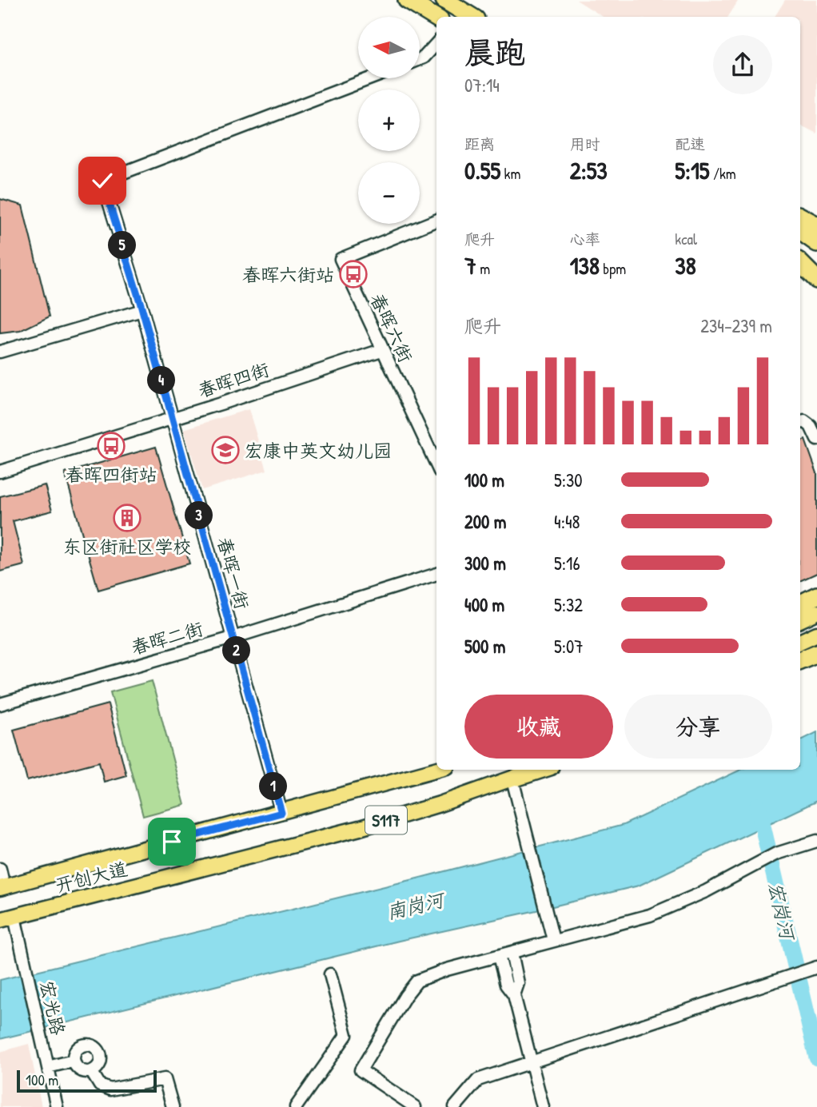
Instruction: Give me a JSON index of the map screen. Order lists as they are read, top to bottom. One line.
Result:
{"streets":{"main road":["S117","开创大道"],"street":["春晖六街","春晖四街","春晖一街","春晖二街","宏光路"]},"crossings":[["春晖六街","春晖四街"],["春晖四街","春晖一街"],["春晖一街","春晖二街"],["春晖一街","开创大道"],["开创大道","宏光路"]],"water":["南岗河","宏岗河"],"places":{"bus stop":["春晖六街站","春晖四街站"],"school or university":["宏康中英文幼儿园"],"building":["东区街社区学校"]},"scale_bar":"100 m","north":"left","page":{"map_buttons":["+","−"],"heading":["晨跑","07:14"],"stats":[["距离","0.55 km"],["用时","2:53"],["配速","5:15 /km"],["爬升","7 m"],["心率","138 bpm"],["kcal","38"]],"pins":["5","4","3","2","1"],"chart":["爬升","234–239 m"],"list":[{"name":"100 m","note":"5:30"},{"name":"200 m","note":"4:48"},{"name":"300 m","note":"5:16"},{"name":"400 m","note":"5:32"},{"name":"500 m","note":"5:07"}],"buttons":["收藏","分享"],"scale":"100 m"}}
